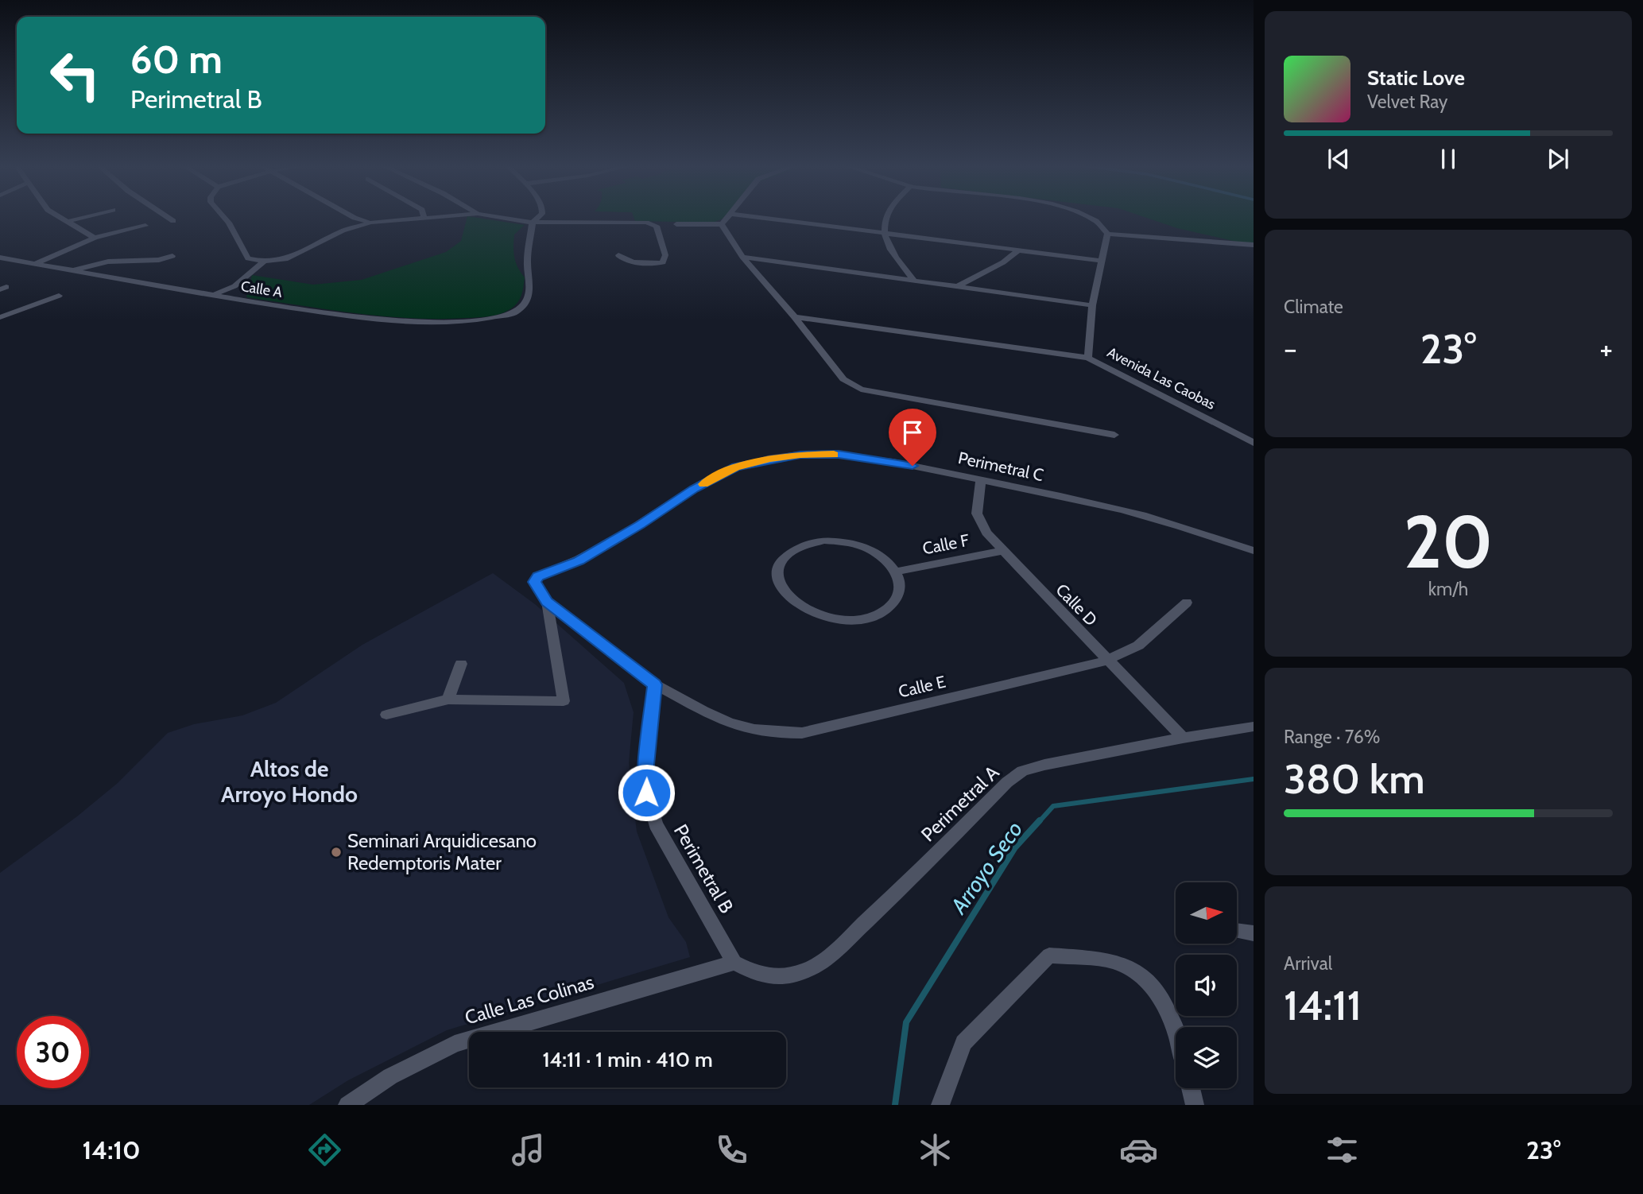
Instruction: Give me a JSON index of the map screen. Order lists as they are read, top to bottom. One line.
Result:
{"streets":{"street":["Calle A","Avenida Las Caobas","Perimetral C","Calle F","Calle D","Calle E","Perimetral A","Perimetral B","Calle Las Colinas"]},"crossings":[["Perimetral C","Calle D"],["Calle F","Calle D"],["Calle D","Calle E"],["Calle D","Perimetral A"],["Calle E","Perimetral B"],["Perimetral A","Perimetral B"],["Perimetral A","Calle Las Colinas"],["Perimetral B","Calle Las Colinas"]],"districts":["Altos de Arroyo Hondo"],"water":["Arroyo Seco"],"places":["Seminari Arquidicesano Redemptoris Mater"],"north":"right","page":{"turn":["60 m","Perimetral B"],"song":["Static Love","Velvet Ray"],"tile":["Climate",["20","km/h"],["Range · 76%","380 km"],["Arrival","14:11"]],"heat":["−","23°","+"],"limit":"30","trip":"14:11 · 1 min · 410 m","tabs":["14:10","23°"]}}
